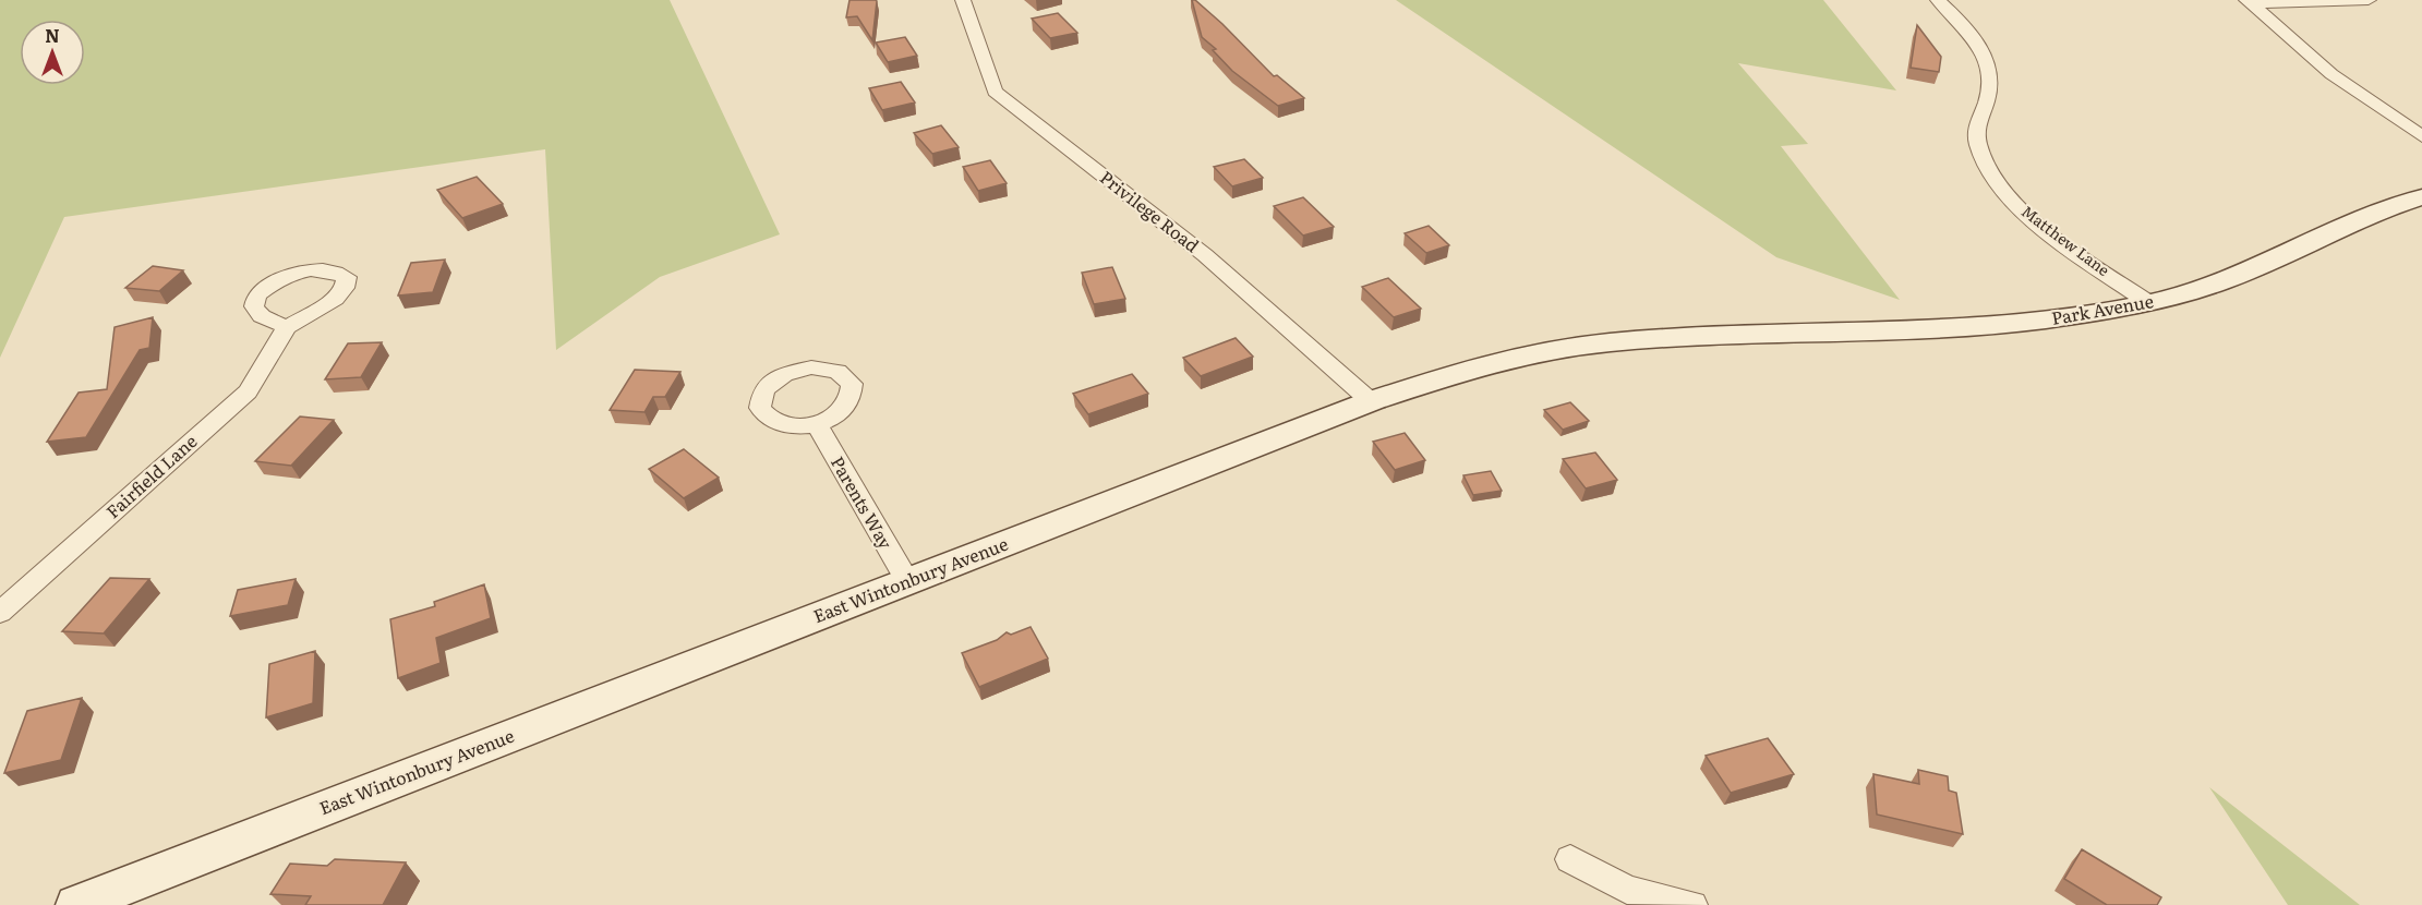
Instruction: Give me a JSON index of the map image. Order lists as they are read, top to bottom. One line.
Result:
{"streets":{"main road":["Park Avenue","East Wintonbury Avenue"],"street":["Privilege Road","Matthew Lane","Fairfield Lane","Parents Way"]},"crossings":[["Privilege Road","East Wintonbury Avenue"],["Matthew Lane","Park Avenue"],["Park Avenue","East Wintonbury Avenue"],["Parents Way","East Wintonbury Avenue"]],"north":"top"}
